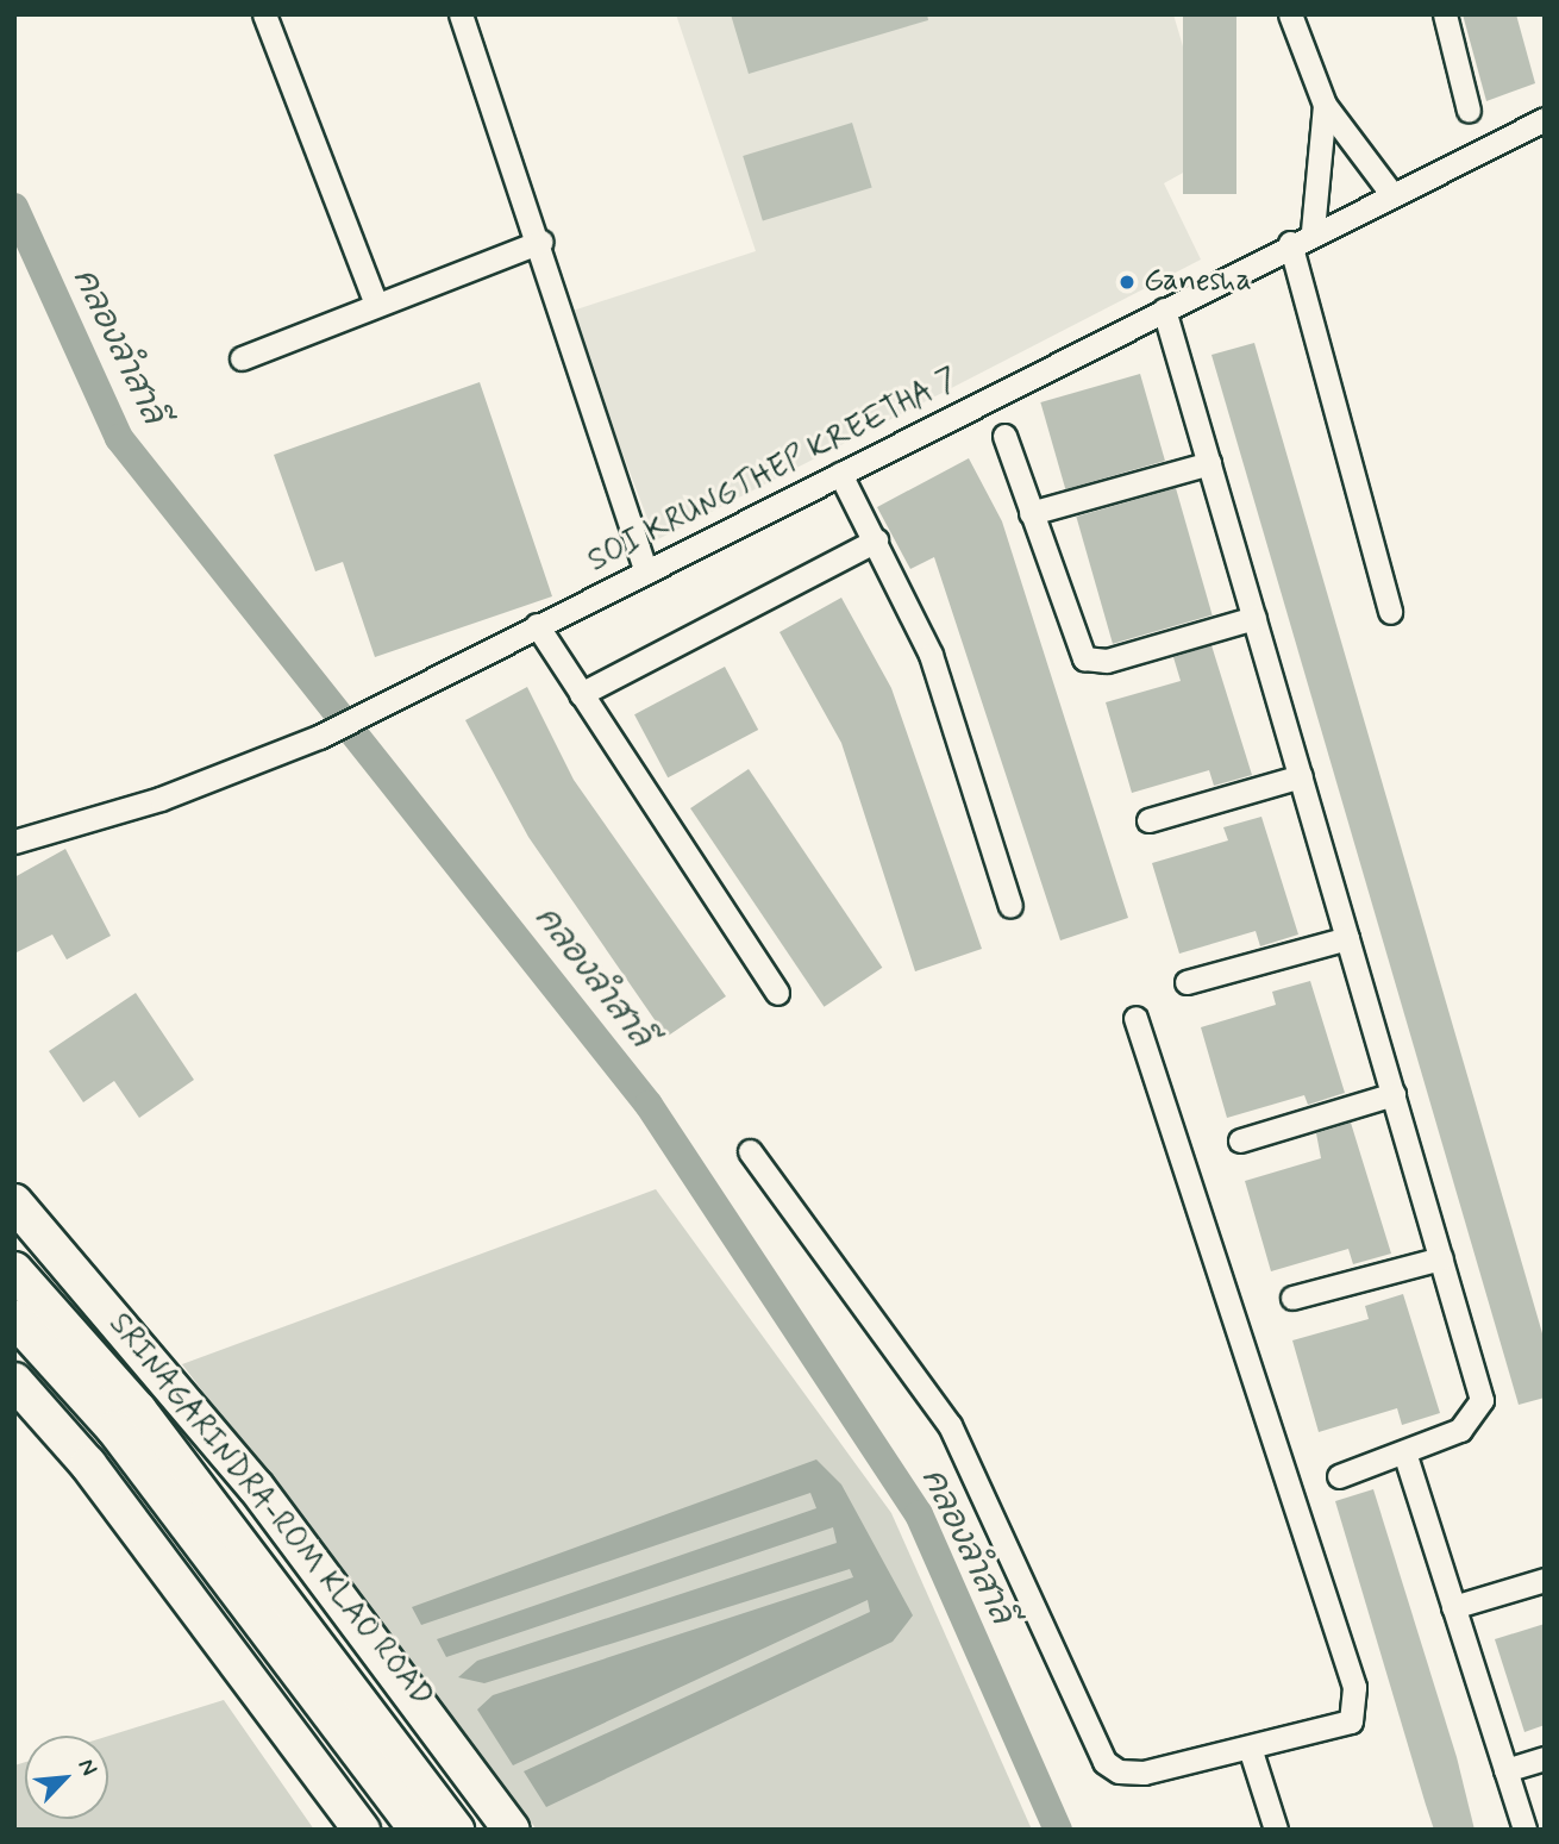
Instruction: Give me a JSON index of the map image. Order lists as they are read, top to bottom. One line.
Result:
{"streets":{"main road":["SRINAGARINDRA-ROM KLAO ROAD"],"street":["SOI KRUNGTHEP KREETHA 7"]},"water":["คลองลำสาลี"],"places":["Ganesha"],"north":"top right"}
